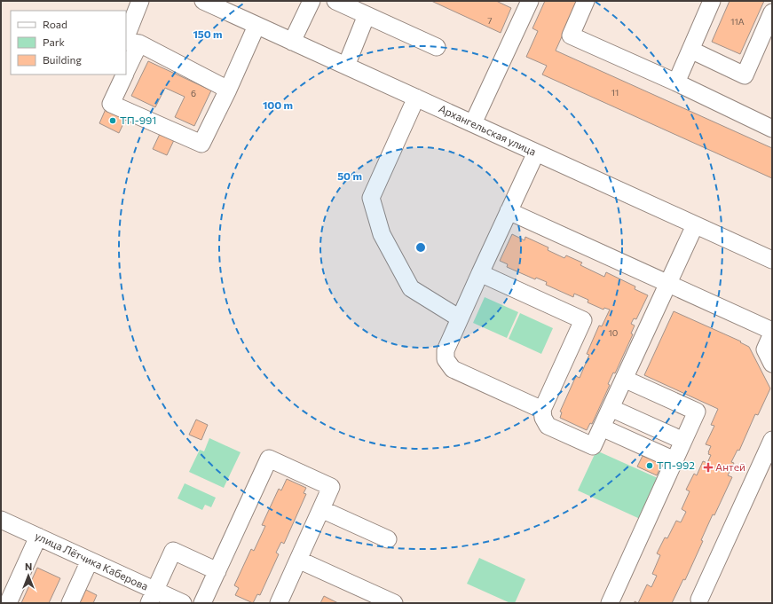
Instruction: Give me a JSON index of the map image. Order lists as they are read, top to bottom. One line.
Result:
{"streets":{"street":["Архангельская улица","улица Лётчика Каберова"]},"places":{"other":["ТП-991","ТП-992"],"health":["Антей"]},"house_numbers":["7","11А","11","6","10"],"legend":["Road","Park","Building"],"north":"top","rings":["150 m","100 m","50 m"]}
